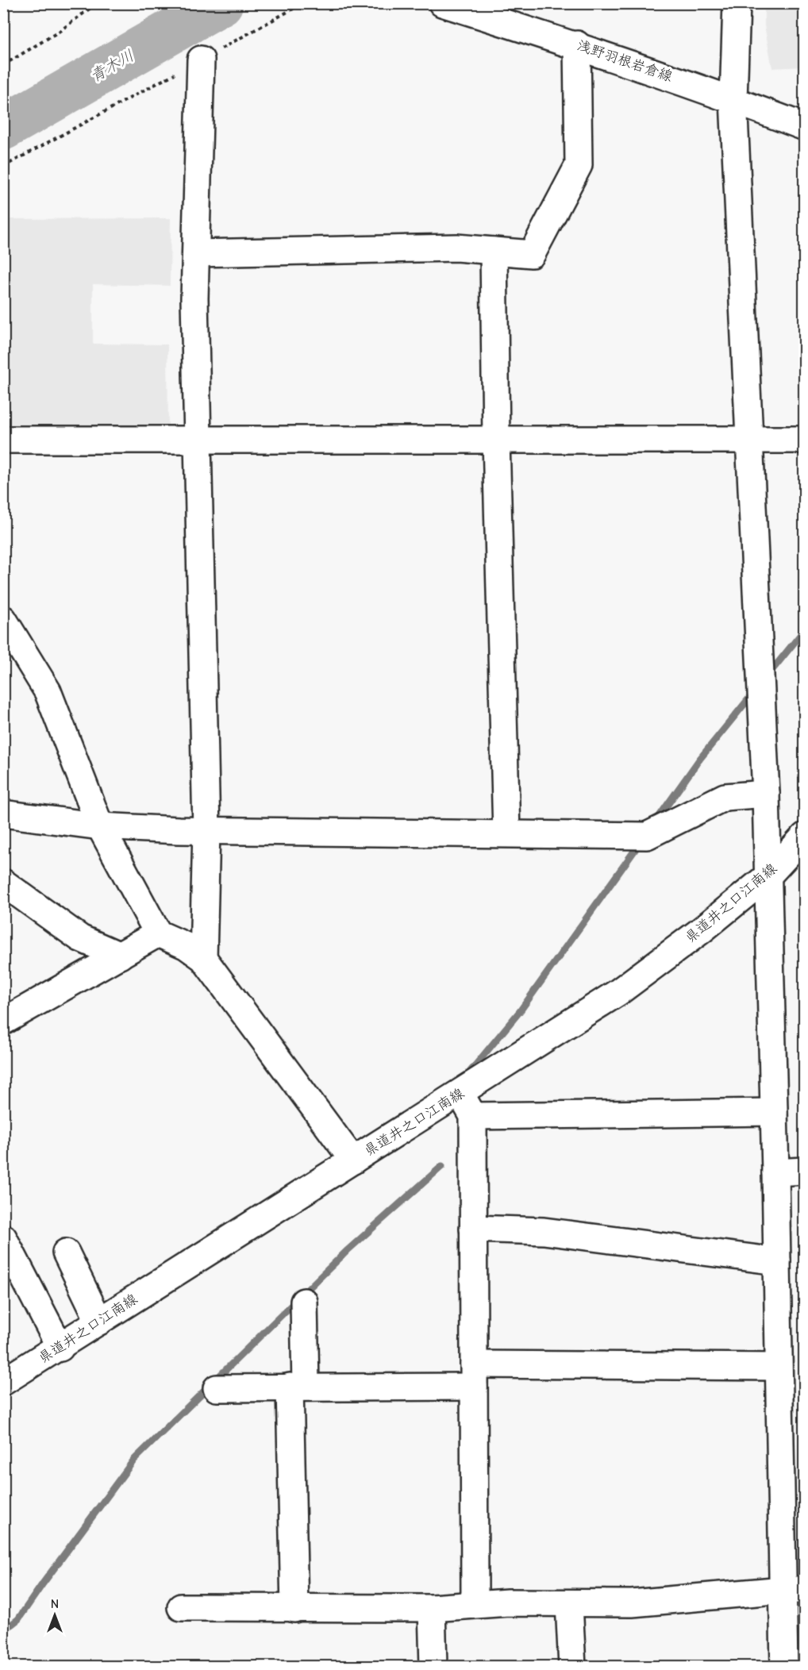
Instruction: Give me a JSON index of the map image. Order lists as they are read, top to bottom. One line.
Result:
{"streets":{"street":["浅野羽根岩倉線","県道井之口江南線"]},"water":["青木川"],"north":"top"}
